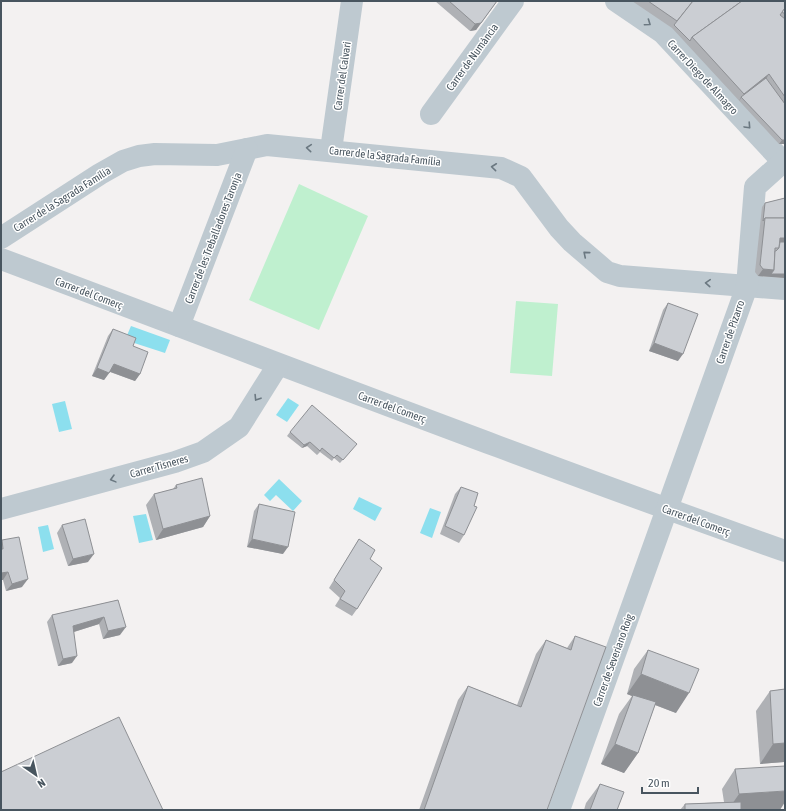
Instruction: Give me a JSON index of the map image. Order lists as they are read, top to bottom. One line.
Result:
{"streets":{"street":["Carrer de Numància","Carrer del Calvari","Carrer Diego de Almagro","Carrer de la Sagrada Família","Carrer de les Treballadores Taronja","Carrer del Comerç","Carrer de Pizarro","Carrer Tisneres","Carrer de Severiano Roig"]},"crossings":[["Carrer del Calvari","Carrer de la Sagrada Família"],["Carrer Diego de Almagro","Carrer de Pizarro"],["Carrer de la Sagrada Família","Carrer de les Treballadores Taronja"],["Carrer de la Sagrada Família","Carrer de Pizarro"],["Carrer de les Treballadores Taronja","Carrer del Comerç"],["Carrer del Comerç","Carrer de Pizarro"],["Carrer del Comerç","Carrer Tisneres"],["Carrer del Comerç","Carrer de Severiano Roig"],["Carrer de Pizarro","Carrer de Severiano Roig"]],"one_way":["Carrer Diego de Almagro","Carrer de la Sagrada Família","Carrer Tisneres"],"scale_bar":"20 m","north":"bottom right"}
